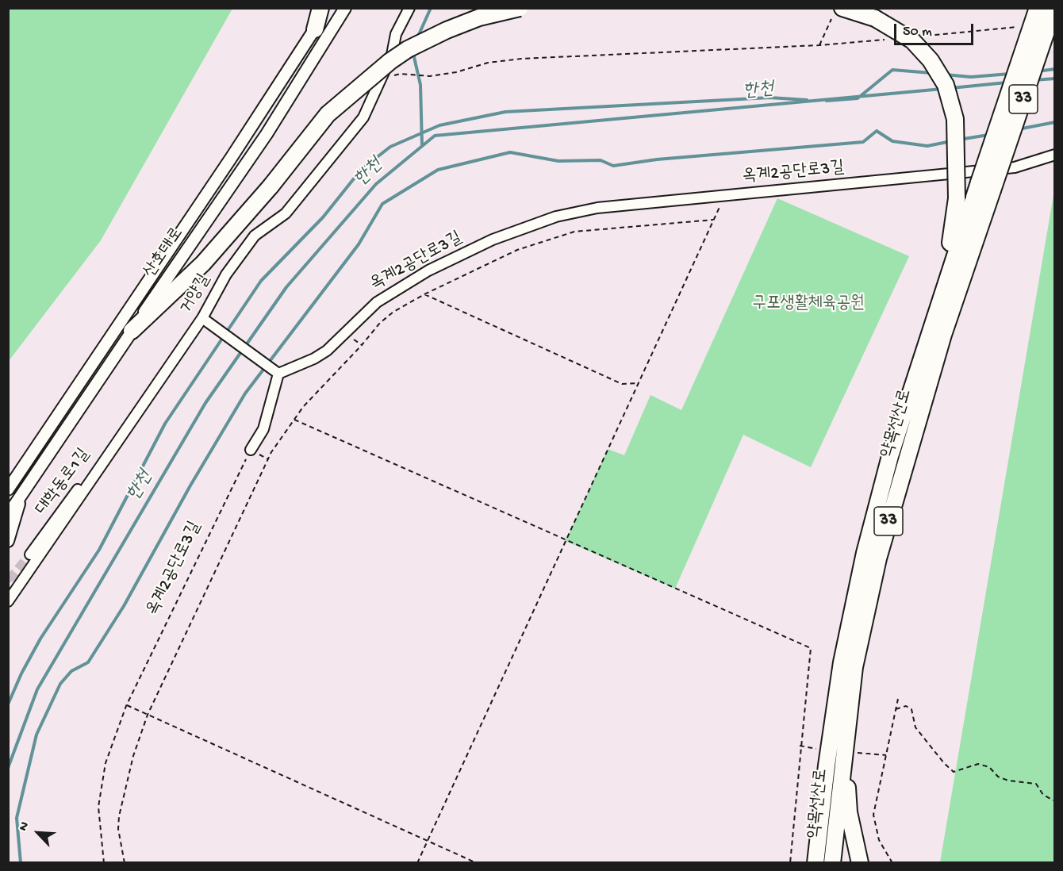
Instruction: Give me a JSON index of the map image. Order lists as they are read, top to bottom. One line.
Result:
{"streets":{"highway":["33","약목선산로"],"street":["옥계2공단로3길","산호대로","거양길","대학동로1길"]},"crossings":[["거양길","대학동로1길"]],"water":["한천"],"parks":["구포생활체육공원"],"scale_bar":"50 m","north":"top left"}
